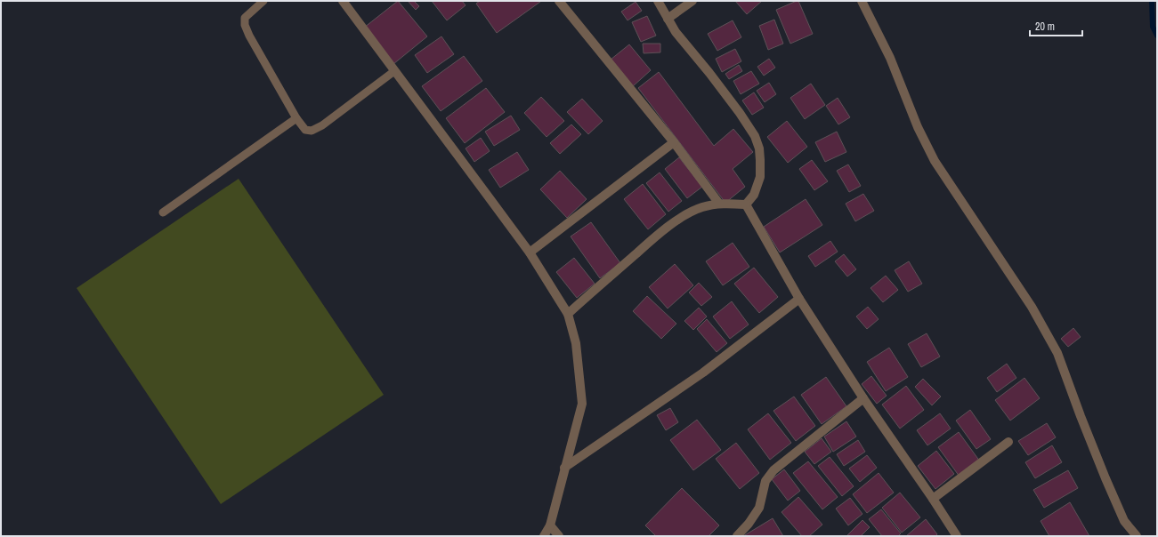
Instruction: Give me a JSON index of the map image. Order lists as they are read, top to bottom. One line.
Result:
{"scale_bar":"20 m"}
